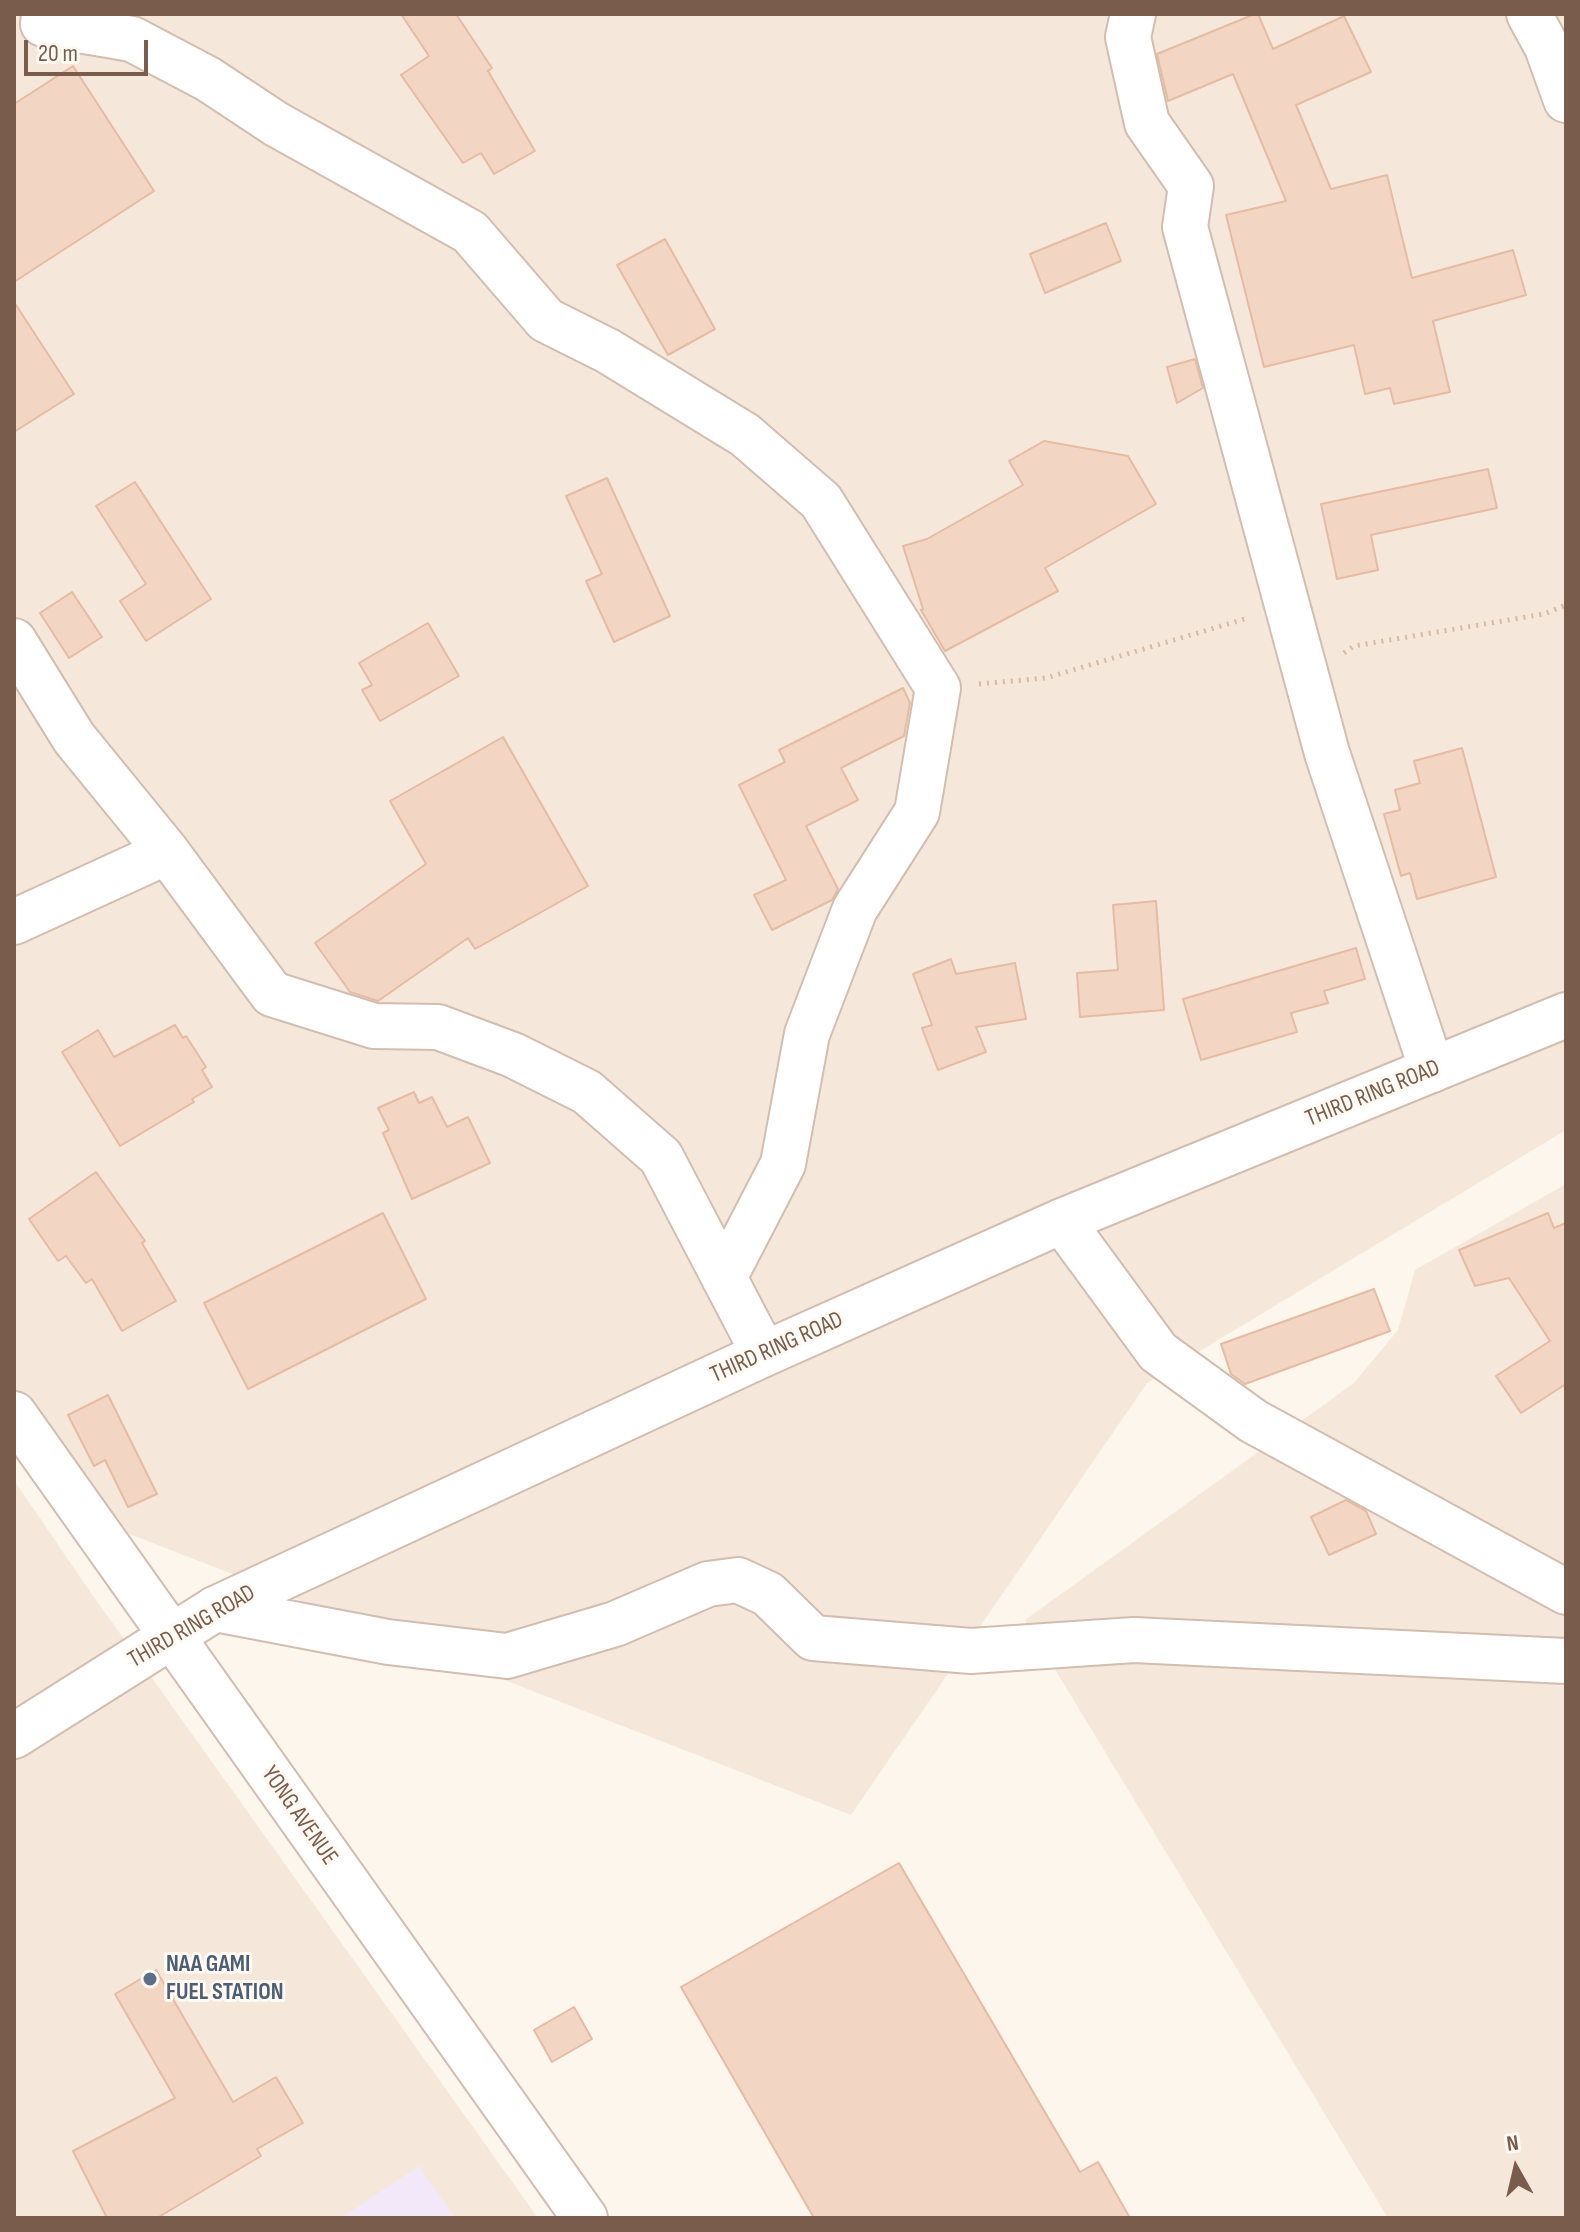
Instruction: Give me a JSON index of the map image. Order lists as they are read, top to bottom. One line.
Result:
{"streets":{"street":["THIRD RING ROAD","YONG AVENUE"]},"crossings":[["THIRD RING ROAD","YONG AVENUE"]],"places":["NAA GAMI FUEL STATION"],"scale_bar":"20 m","north":"top"}
